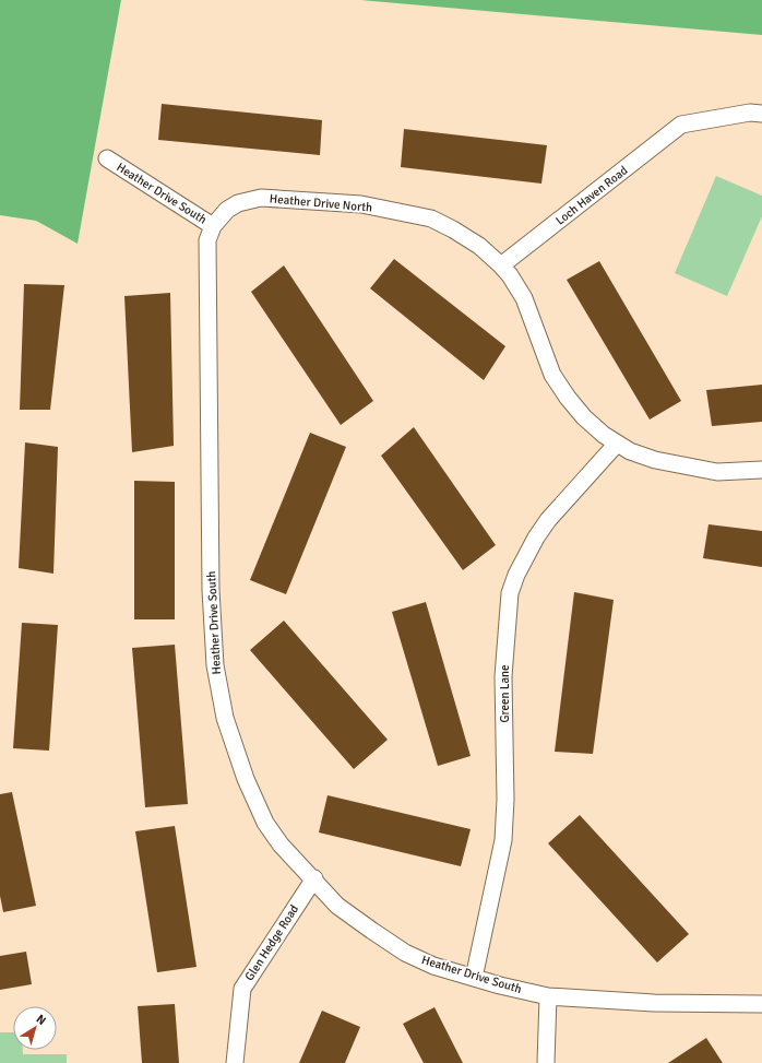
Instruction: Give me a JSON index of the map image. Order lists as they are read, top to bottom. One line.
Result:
{"streets":{"street":["Heather Drive South","Loch Haven Road","Heather Drive North","Green Lane","Glen Hedge Road"]},"crossings":[["Heather Drive South","Heather Drive North"],["Heather Drive South","Green Lane"],["Heather Drive South","Glen Hedge Road"],["Loch Haven Road","Heather Drive North"],["Heather Drive North","Green Lane"]],"north":"top right"}
